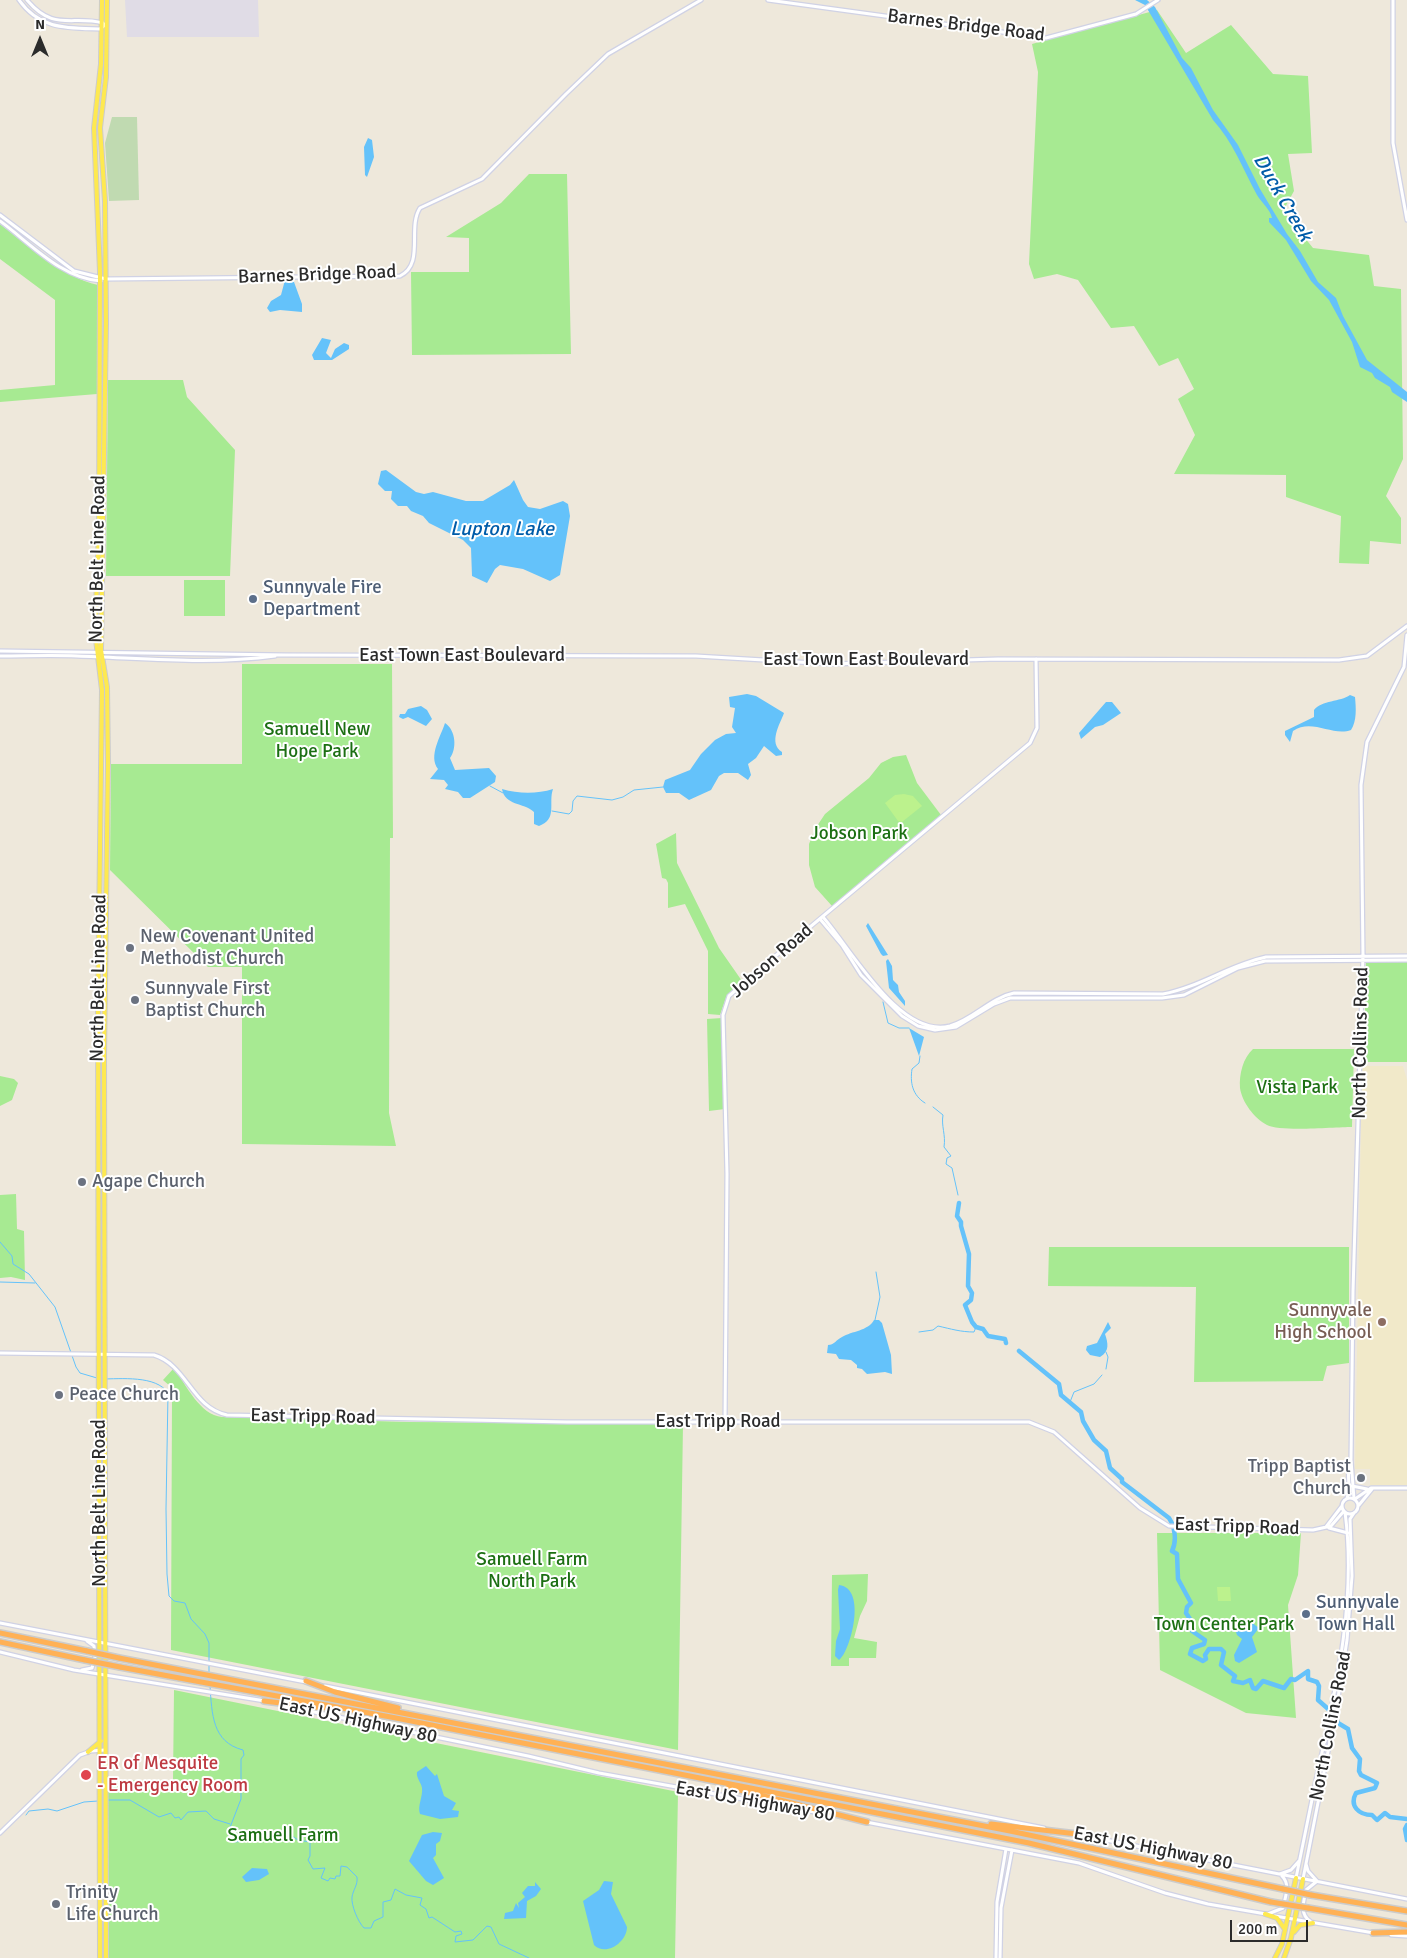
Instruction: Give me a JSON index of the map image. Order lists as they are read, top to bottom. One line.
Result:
{"streets":{"main road":["North Belt Line Road"],"street":["Barnes Bridge Road","East Town East Boulevard","Jobson Road","North Collins Road","East Tripp Road","East US Highway 80"]},"crossings":[["Barnes Bridge Road","North Belt Line Road"],["North Belt Line Road","East Town East Boulevard"],["North Belt Line Road","East Tripp Road"],["North Belt Line Road","East US Highway 80"],["East Town East Boulevard","Jobson Road"],["Jobson Road","East Tripp Road"],["North Collins Road","East Tripp Road"],["North Collins Road","East US Highway 80"]],"water":["Duck Creek","Lupton Lake"],"parks":["Samuell New Hope Park","Jobson Park","Vista Park","Samuell Farm North Park","Town Center Park","Samuell Farm"],"places":["Sunnyvale Fire Department","New Covenant United Methodist Church","Sunnyvale First Baptist Church","Agape Church","Sunnyvale High School","Peace Church","Tripp Baptist Church","Sunnyvale Town Hall","ER of Mesquite - Emergency Room","Trinity Life Church"],"scale_bar":"200 m","north":"top"}
